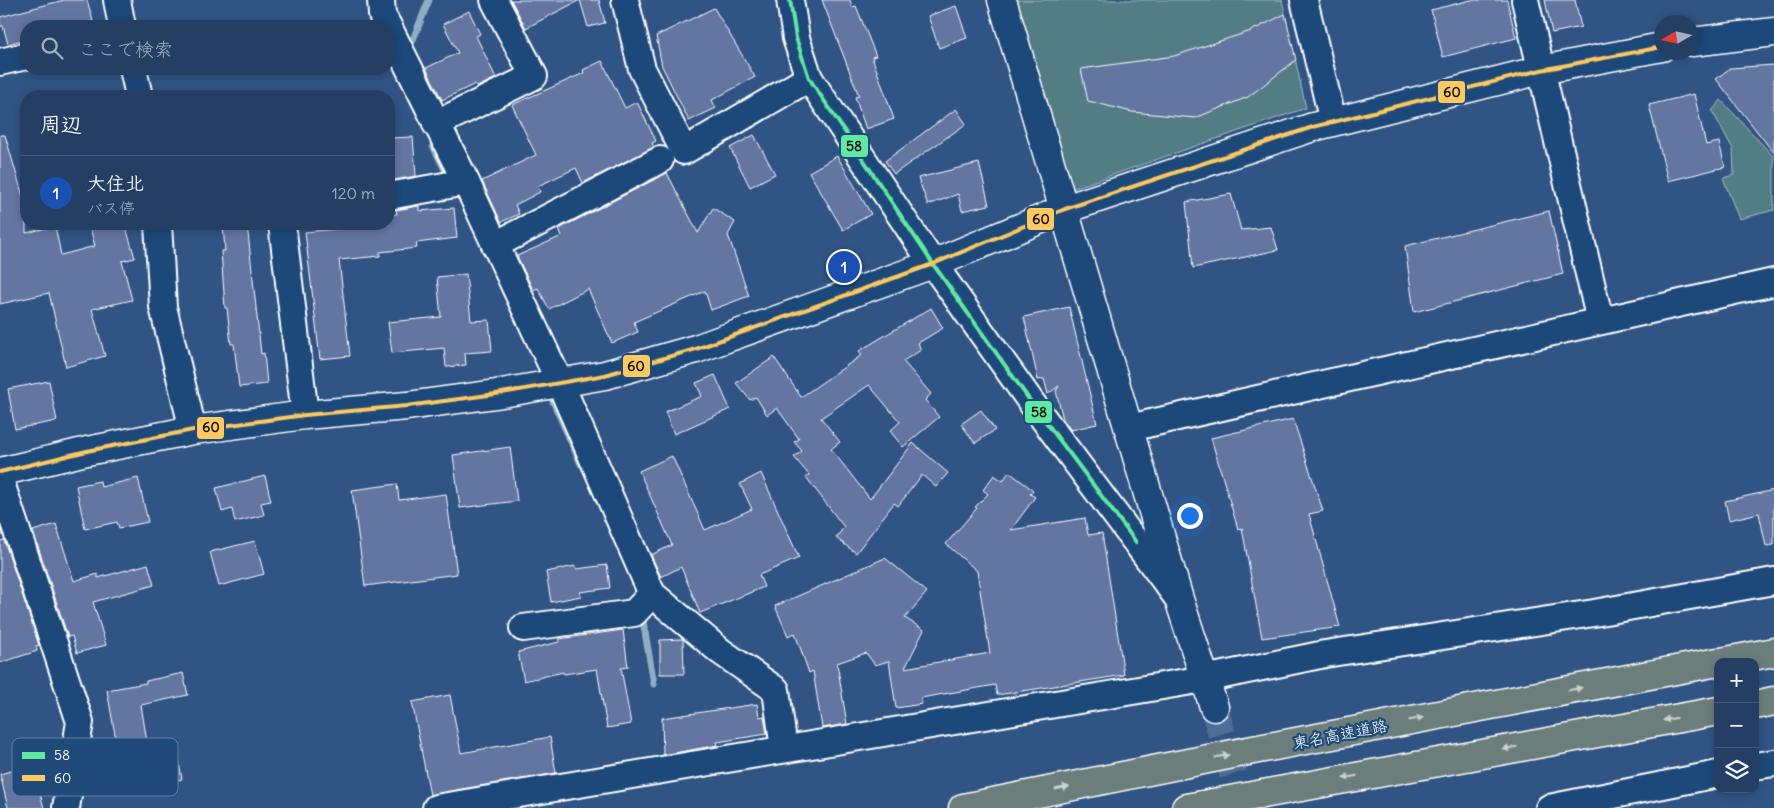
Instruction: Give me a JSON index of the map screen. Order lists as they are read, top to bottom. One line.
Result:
{"streets":{"highway":["東名高速道路"]},"lines":["transit line 58","transit line 60"],"legend":["58","60"],"north":"left","page":{"search":"ここで検索","heading":"周辺","list":[{"mark":"1","name":"大住北","note":"バス停","value":"120 m"}],"pins":"1","map_buttons":["+","−"]}}
